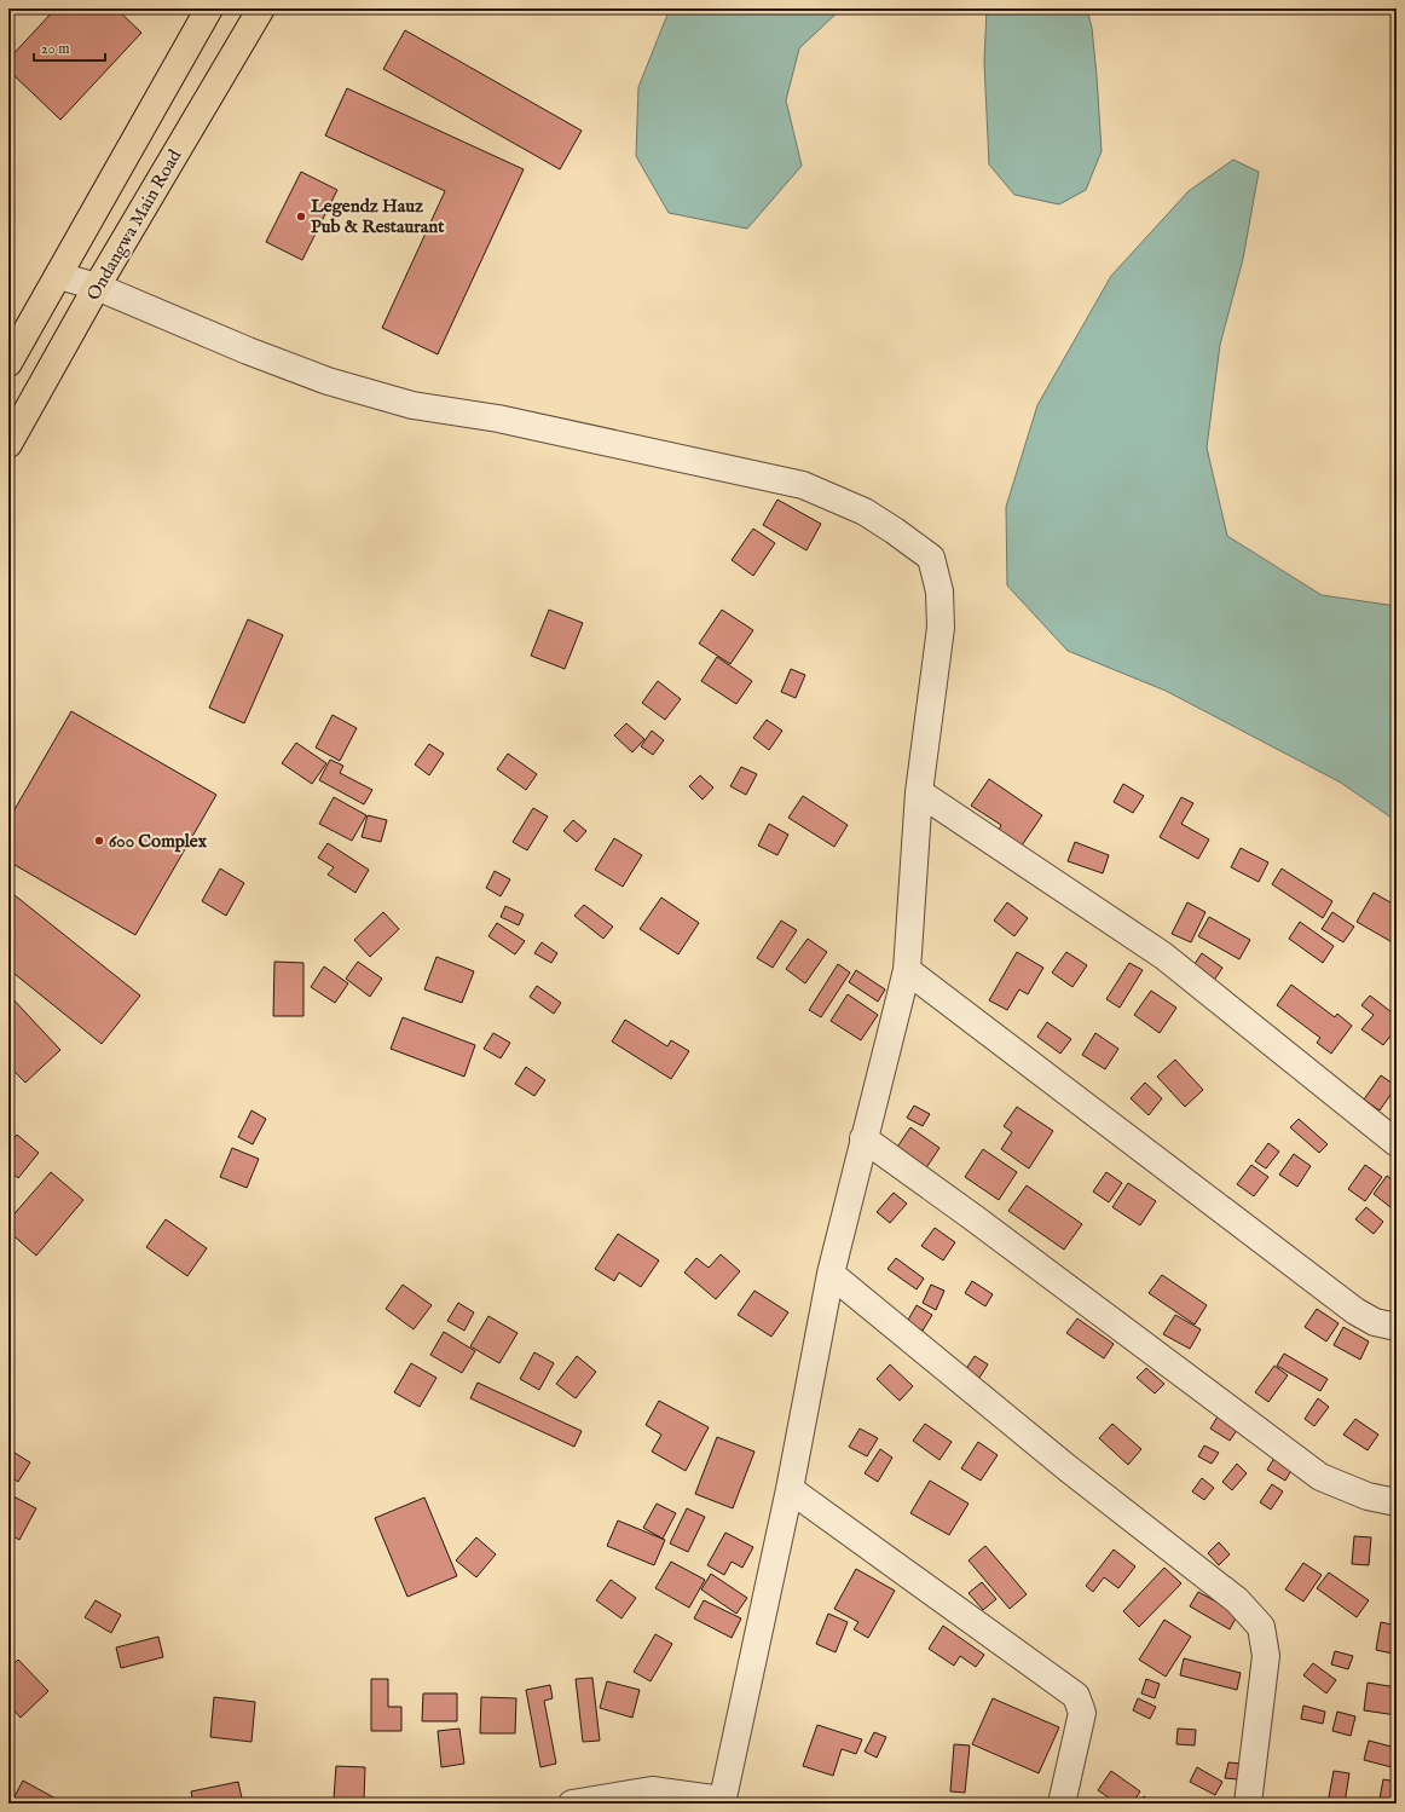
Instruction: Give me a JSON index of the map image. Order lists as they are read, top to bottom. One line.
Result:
{"streets":{"main road":["Ondangwa Main Road"]},"places":["Legendz Hauz Pub & Restaurant","600 Complex"],"scale_bar":"20 m"}
